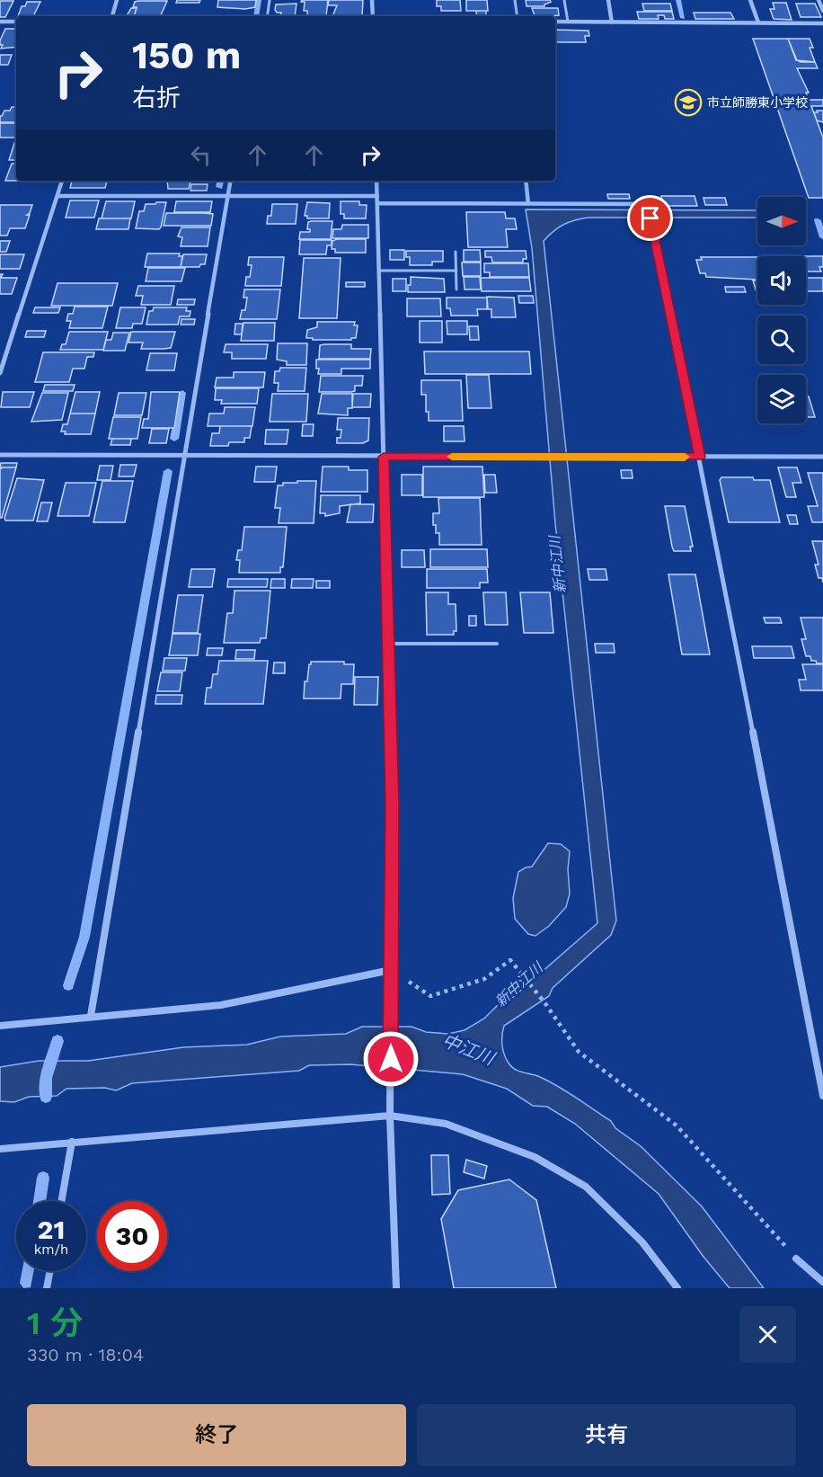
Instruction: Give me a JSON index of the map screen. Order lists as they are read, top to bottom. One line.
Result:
{"water":["新中江川","中江川"],"places":{"school or university":["市立師勝東小学校"]},"north":"right","page":{"turn":["150 m","右折"],"speed":"21 km/h","limit":"30","heading":["1 分","330 m · 18:04"],"buttons":["終了","共有"]}}
